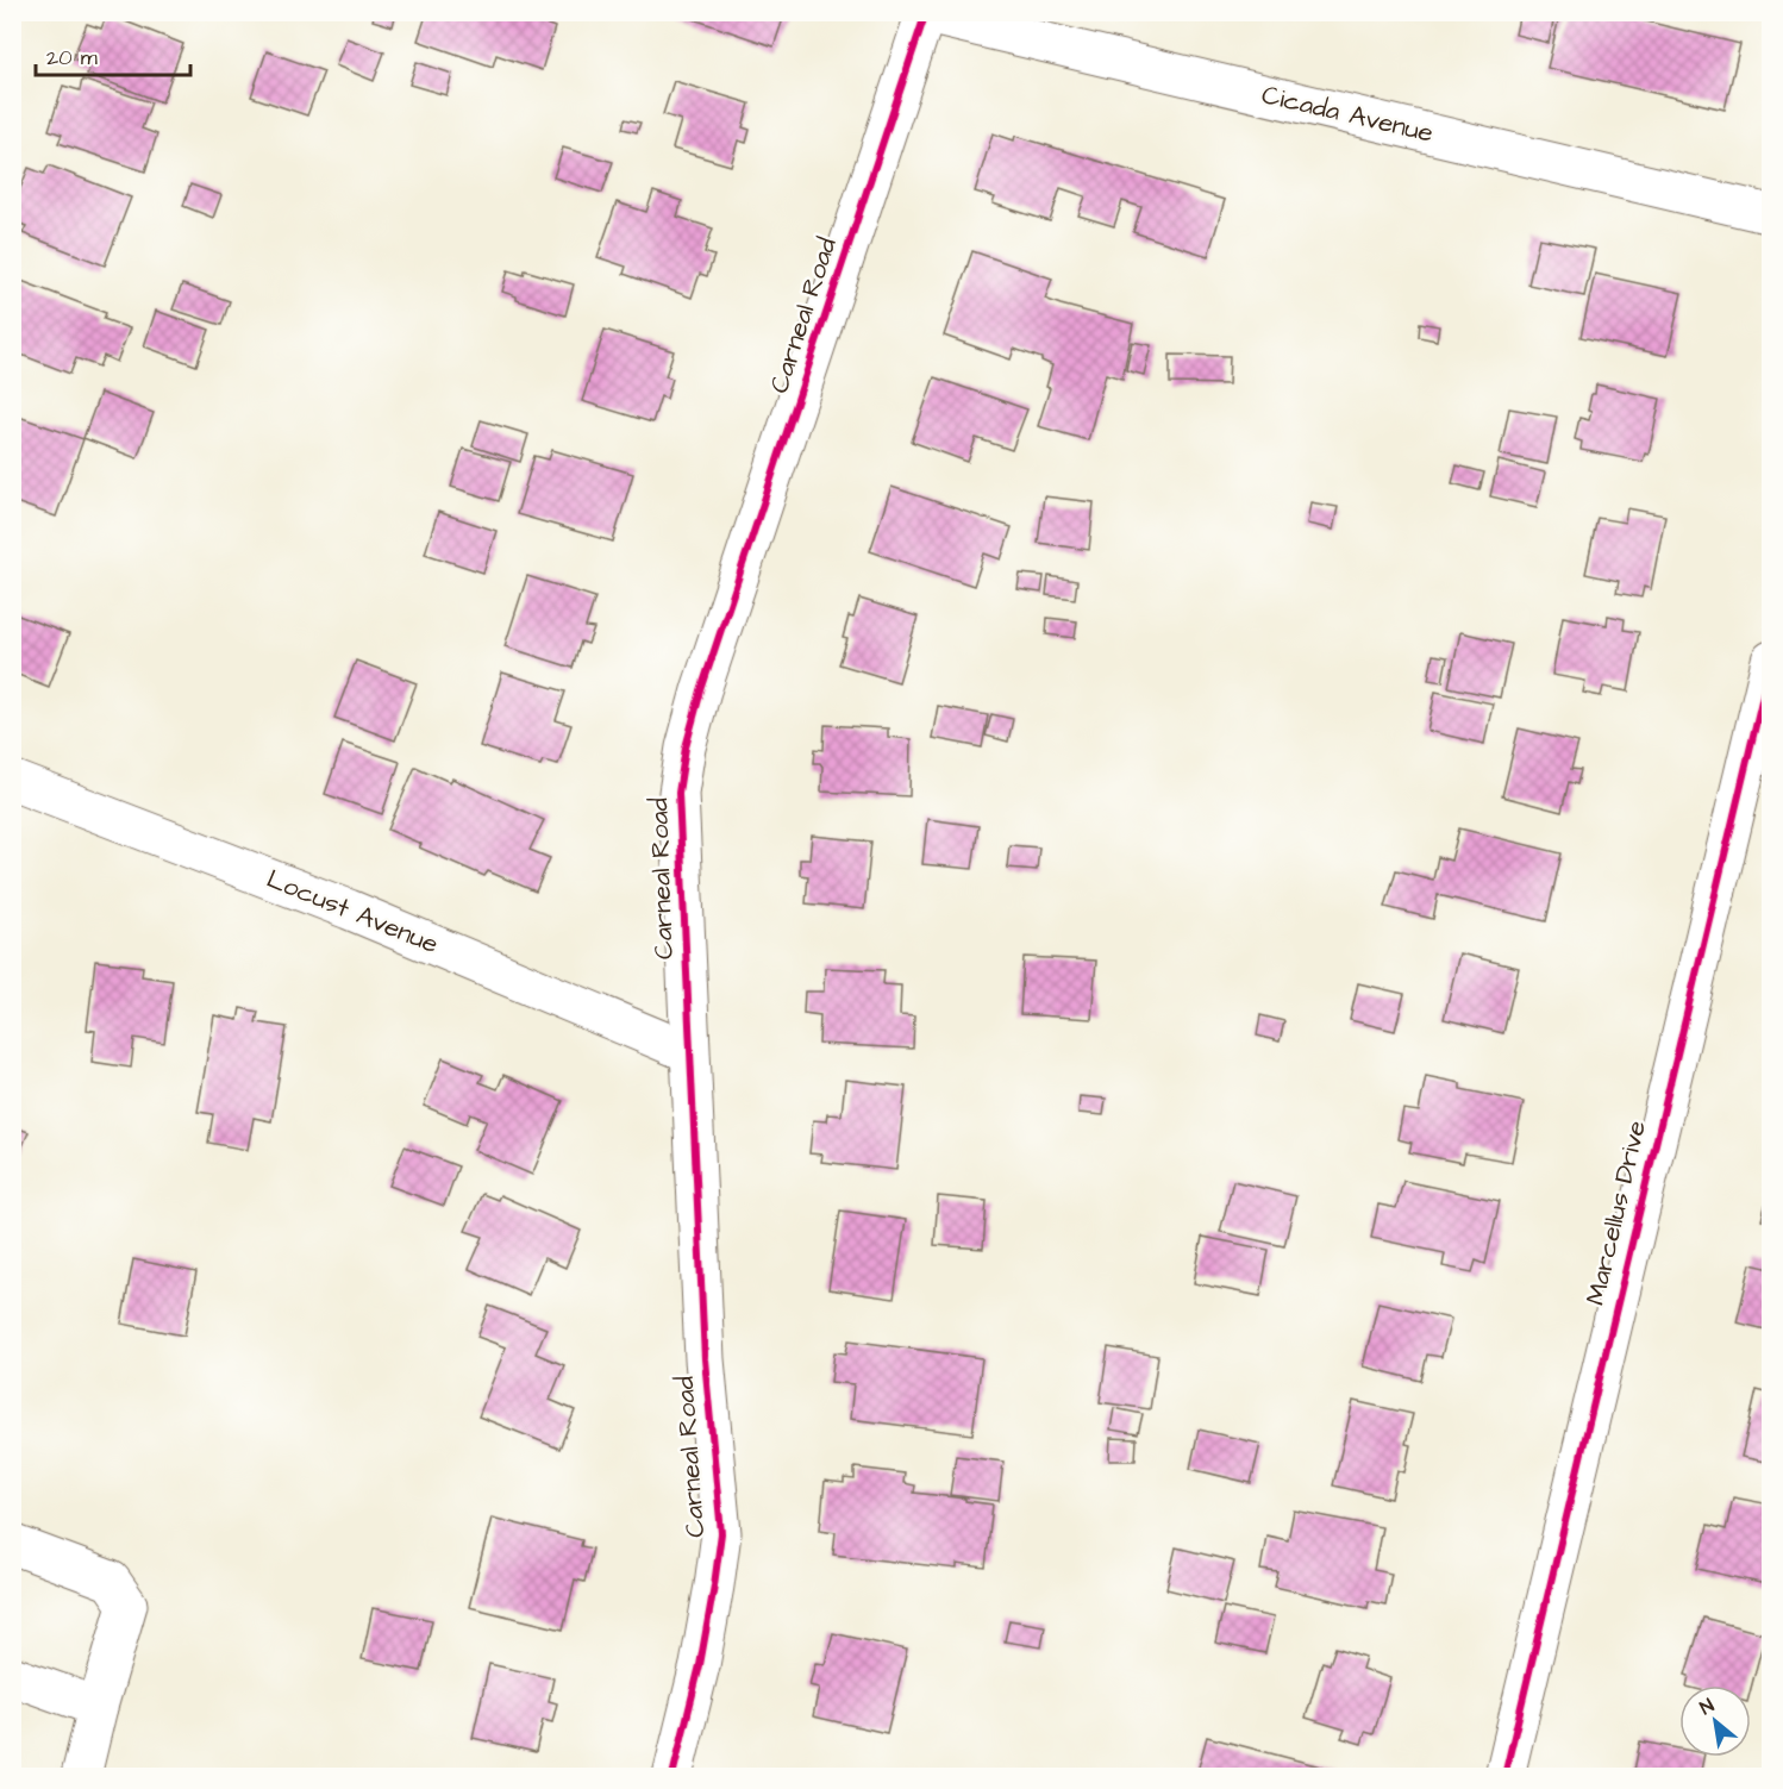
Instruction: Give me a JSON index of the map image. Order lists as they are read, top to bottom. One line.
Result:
{"streets":{"street":["Cicada Avenue","Carneal Road","Locust Avenue","Marcellus Drive"]},"crossings":[["Cicada Avenue","Carneal Road"],["Carneal Road","Locust Avenue"]],"scale_bar":"20 m","north":"top left"}
